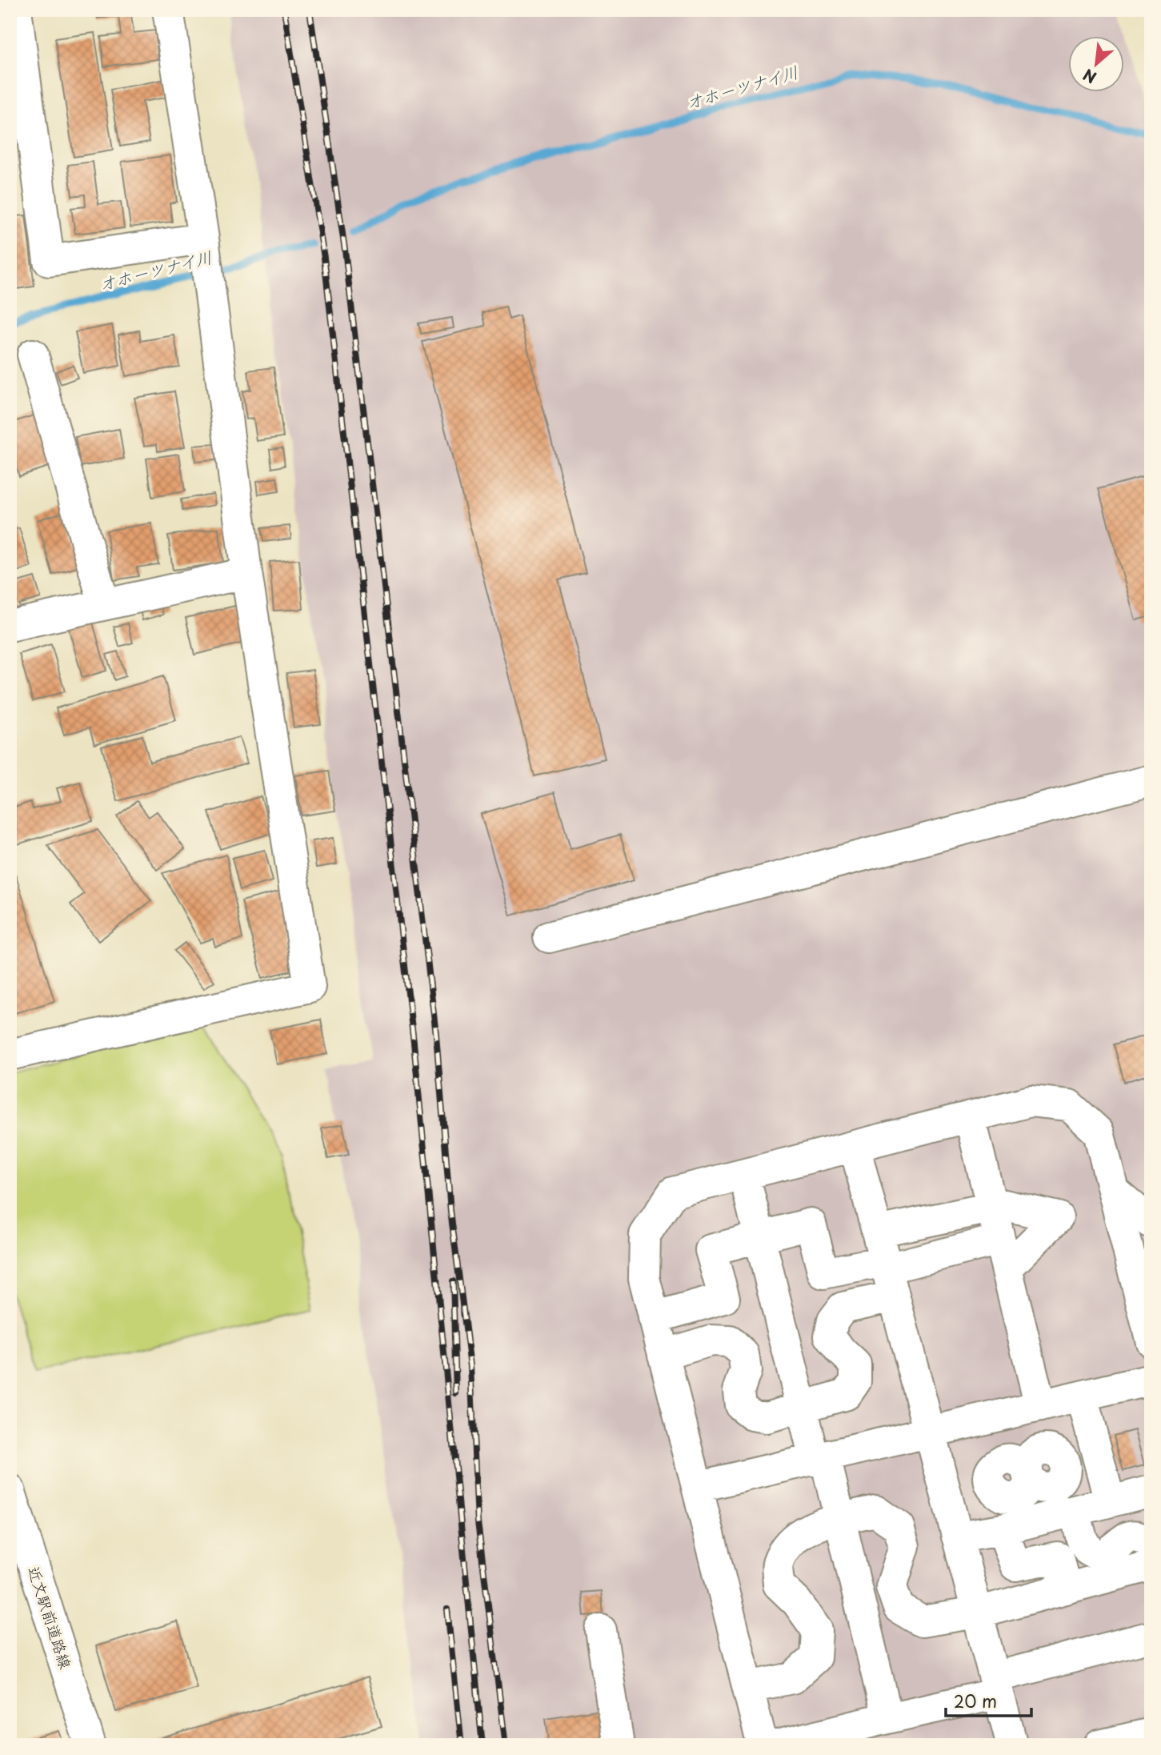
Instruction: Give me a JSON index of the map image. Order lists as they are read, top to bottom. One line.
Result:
{"streets":{"street":["近文駅前道路線"]},"water":["オホーツナイ川"],"scale_bar":"20 m","north":"bottom left"}
